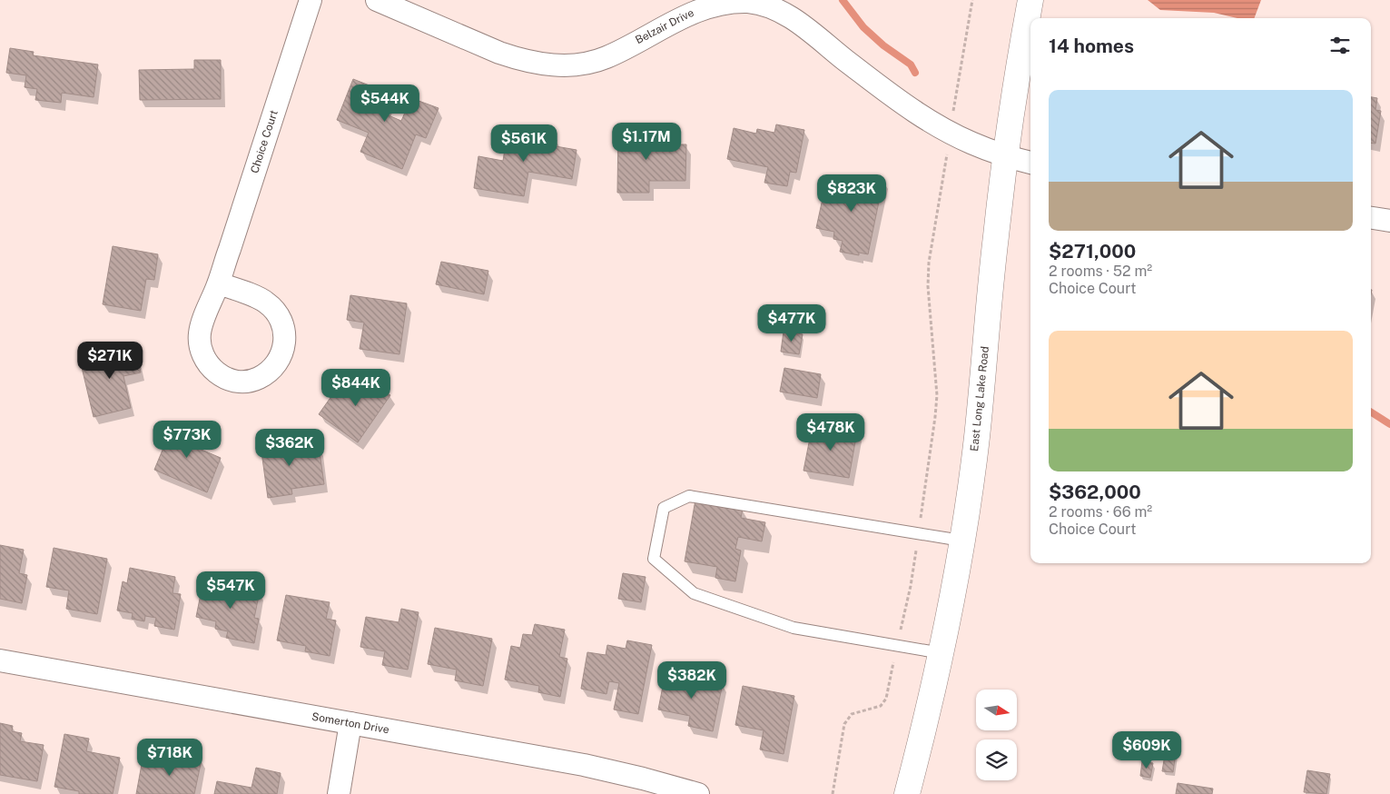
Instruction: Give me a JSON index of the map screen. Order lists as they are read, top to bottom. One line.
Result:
{"streets":{"main road":["East Long Lake Road"],"street":["Belzair Drive","Choice Court","Somerton Drive"]},"crossings":[["Belzair Drive","East Long Lake Road"]],"north":"right","page":{"heading":"14 homes","list":[{"name":"$271,000","note":"2 rooms · 52 m² · Choice Court"},{"name":"$362,000","note":"2 rooms · 66 m² · Choice Court"}],"price":["$544K","$1.17M","$561K","$823K","$477K","$271K","$844K","$478K","$773K","$362K","$547K","$382K","$609K","$718K"]}}
